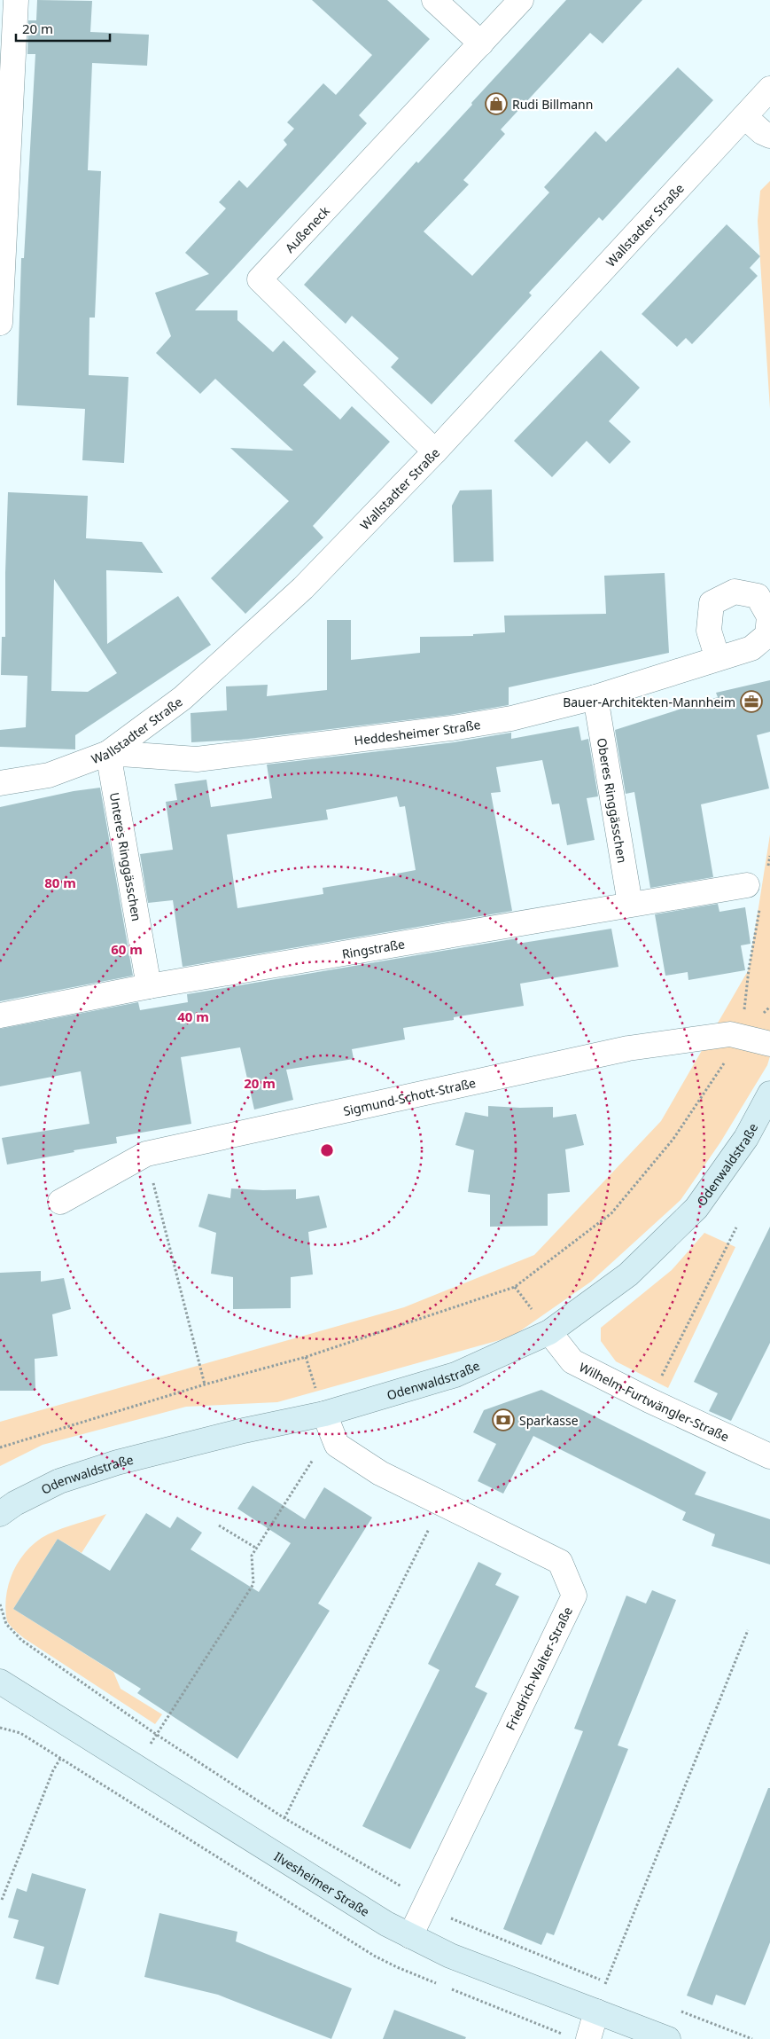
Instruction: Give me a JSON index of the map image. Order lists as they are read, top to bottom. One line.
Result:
{"streets":{"street":["Wallstadter Straße","Außeneck","Heddesheimer Straße","Oberes Ringgässchen","Unteres Ringgässchen","Ringstraße","Sigmund-Schott-Straße","Odenwaldstraße","Wilhelm-Furtwängler-Straße","Friedrich-Walter-Straße","Ilvesheimer Straße"]},"crossings":[["Wallstadter Straße","Außeneck"],["Wallstadter Straße","Heddesheimer Straße"],["Wallstadter Straße","Unteres Ringgässchen"],["Heddesheimer Straße","Oberes Ringgässchen"],["Heddesheimer Straße","Unteres Ringgässchen"],["Oberes Ringgässchen","Ringstraße"],["Unteres Ringgässchen","Ringstraße"],["Odenwaldstraße","Wilhelm-Furtwängler-Straße"],["Friedrich-Walter-Straße","Ilvesheimer Straße"]],"places":{"shop":["Rudi Billmann"],"office":["Bauer-Architekten-Mannheim"],"bank":["Sparkasse"]},"scale_bar":"20 m","rings":["80 m","60 m","40 m","20 m"]}
